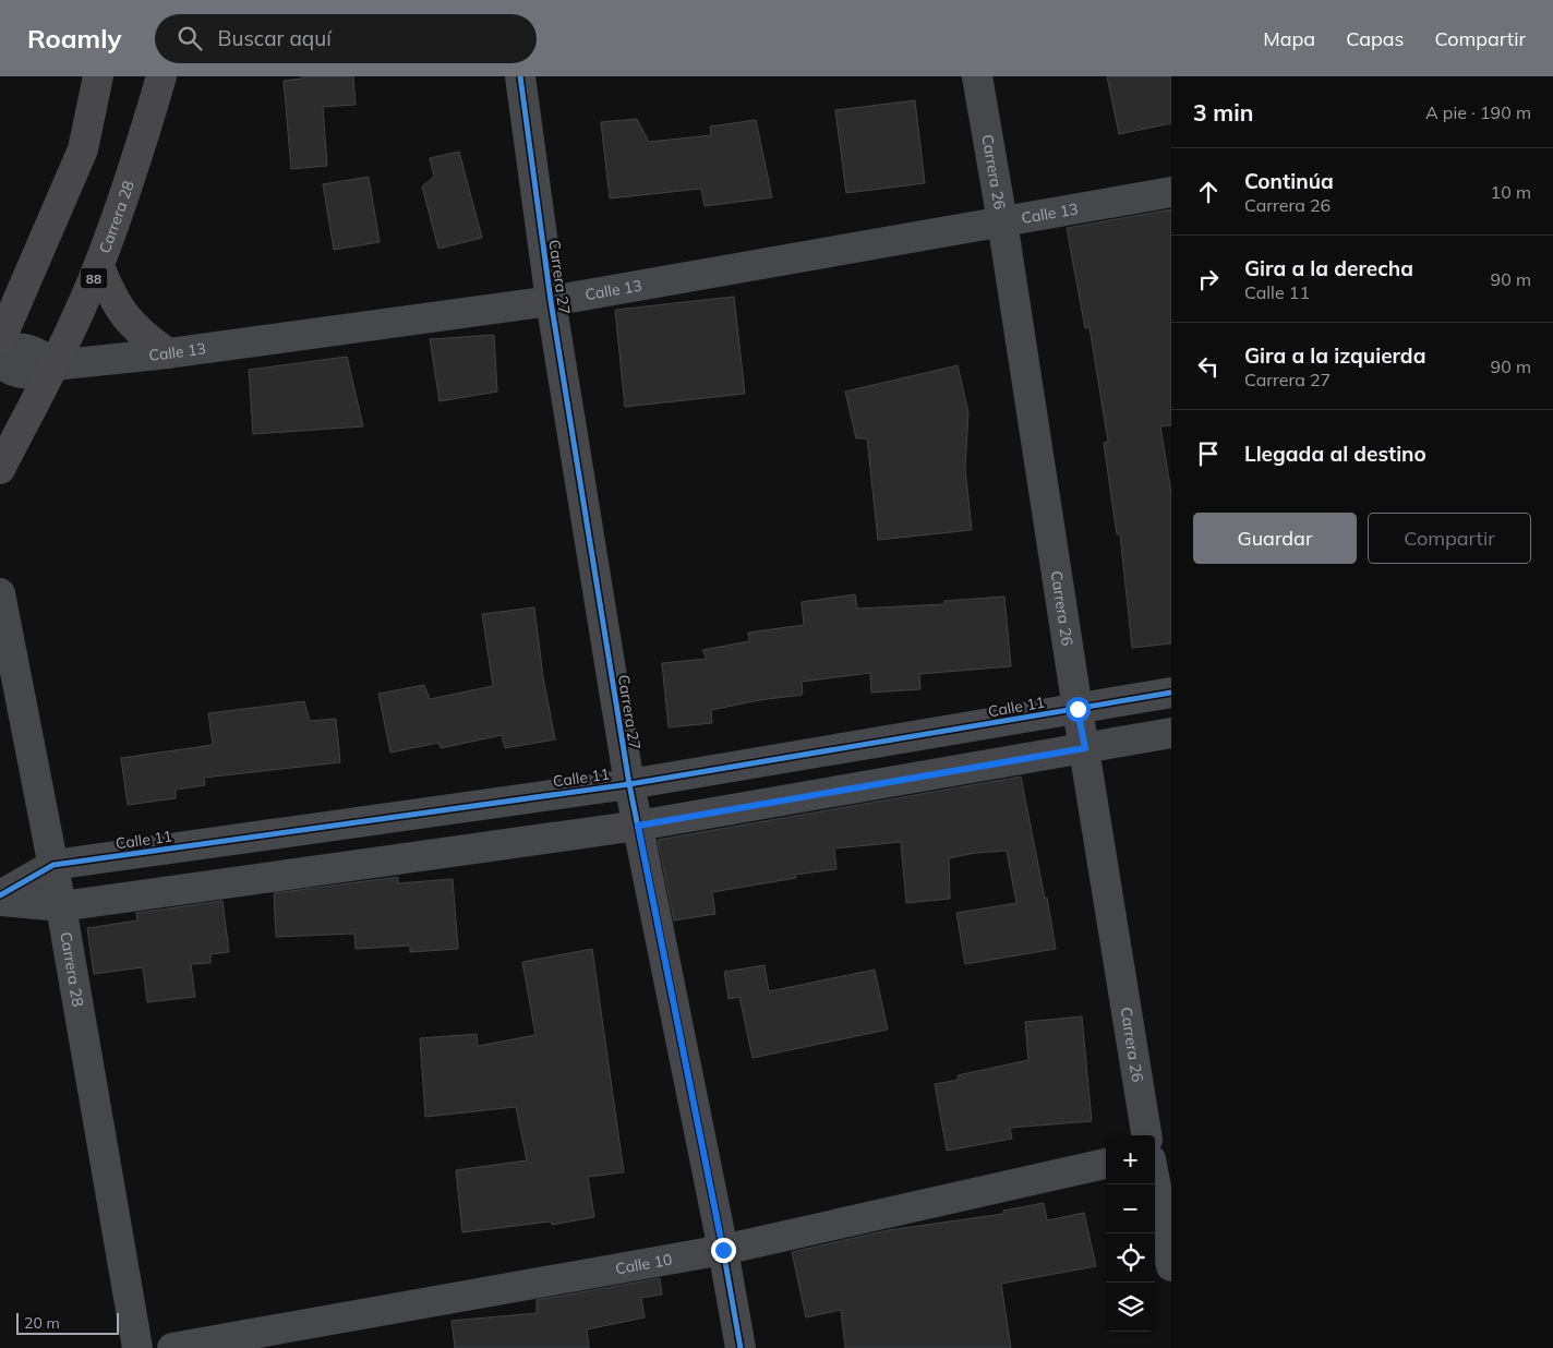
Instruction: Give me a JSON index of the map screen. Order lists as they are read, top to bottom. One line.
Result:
{"streets":{"highway":["Carrera 28","88"],"street":["Carrera 26","Calle 13","Carrera 27","Calle 11","Calle 10"]},"crossings":[["Carrera 26","Calle 13"],["Carrera 26","Calle 11"],["Calle 13","Carrera 28"],["Calle 13","Carrera 27"],["Carrera 28","Calle 11"],["Carrera 27","Calle 11"],["Carrera 27","Calle 10"]],"scale_bar":"20 m","page":{"header":"Roamly","search":"Buscar aquí","nav":["Mapa","Capas","Compartir"],"heading":["3 min","A pie · 190 m"],"list":[["Continúa","Carrera 26","10 m"],["Gira a la derecha","Calle 11","90 m"],["Gira a la izquierda","Carrera 27","90 m"],"Llegada al destino"],"buttons":["Guardar","Compartir"],"map_buttons":["+","−"],"scale":"20 m"}}
